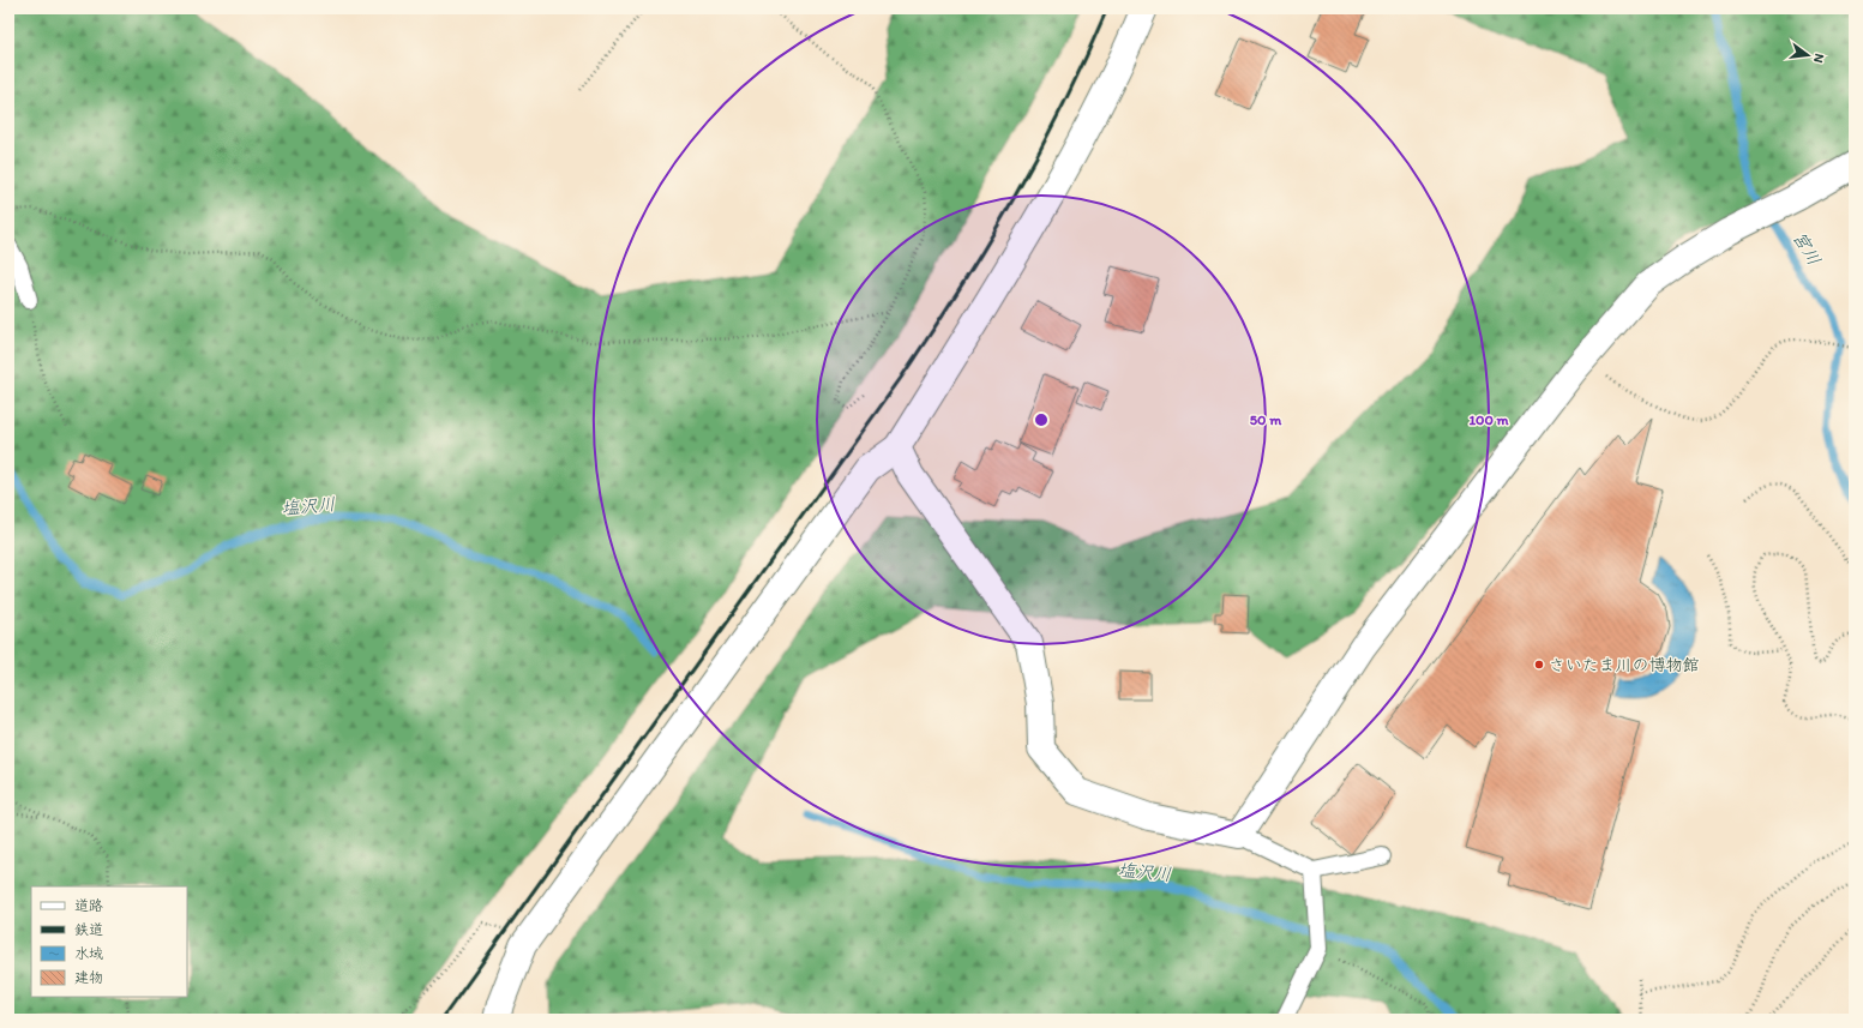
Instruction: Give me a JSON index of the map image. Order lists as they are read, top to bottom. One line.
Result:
{"water":["宮川","塩沢川"],"places":["さいたま川の博物館"],"legend":["道路","鉄道","水域","建物"],"north":"right","rings":["50 m","100 m"]}
